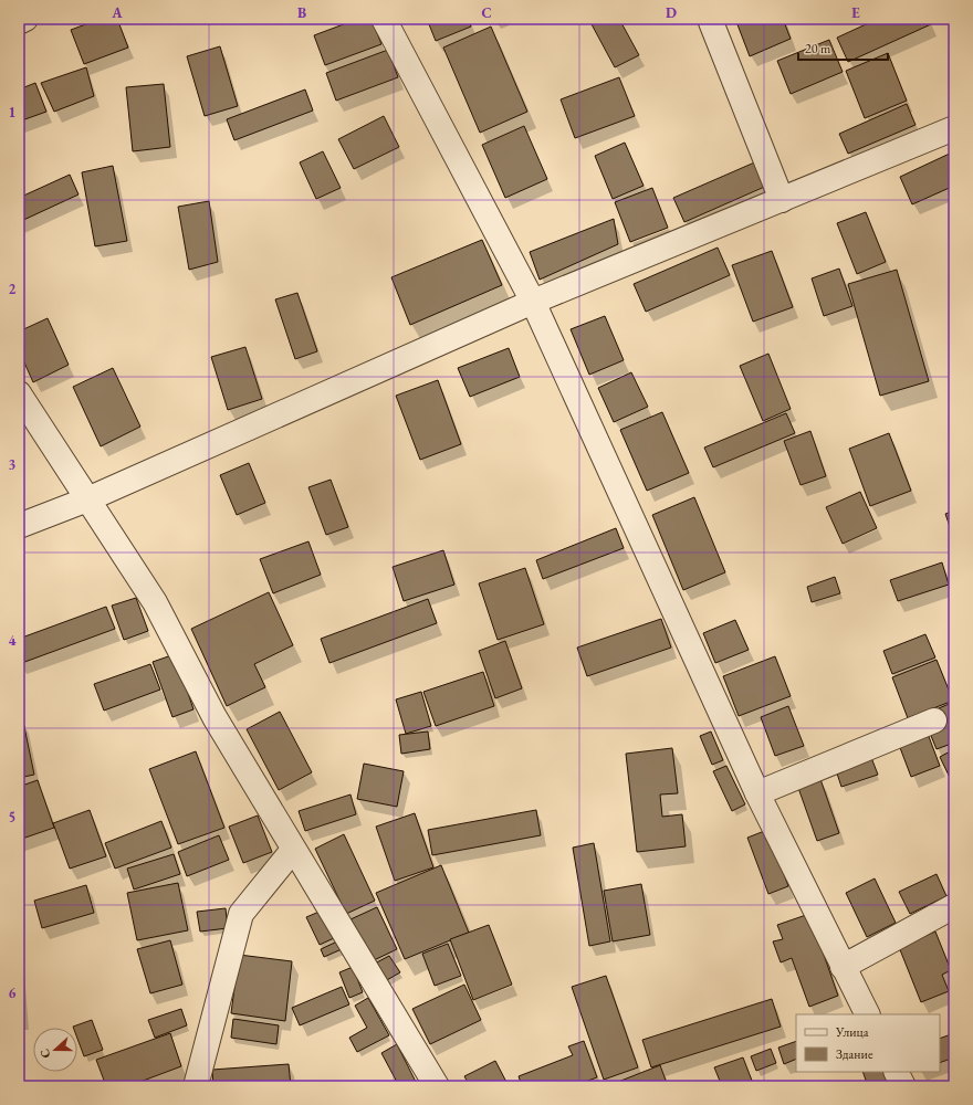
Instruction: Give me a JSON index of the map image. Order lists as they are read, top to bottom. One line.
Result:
{"legend":["Улица","Здание"],"scale_bar":"20 m","north":"left","grid":{"columns":["A","B","C","D","E"],"rows":["1","2","3","4","5","6"]}}
